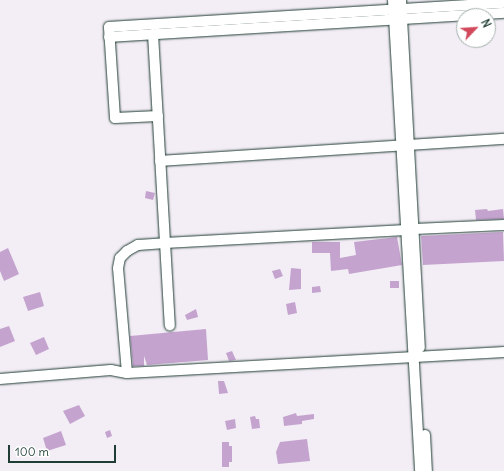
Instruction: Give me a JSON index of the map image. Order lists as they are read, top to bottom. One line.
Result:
{"scale_bar":"100 m","north":"top right"}
